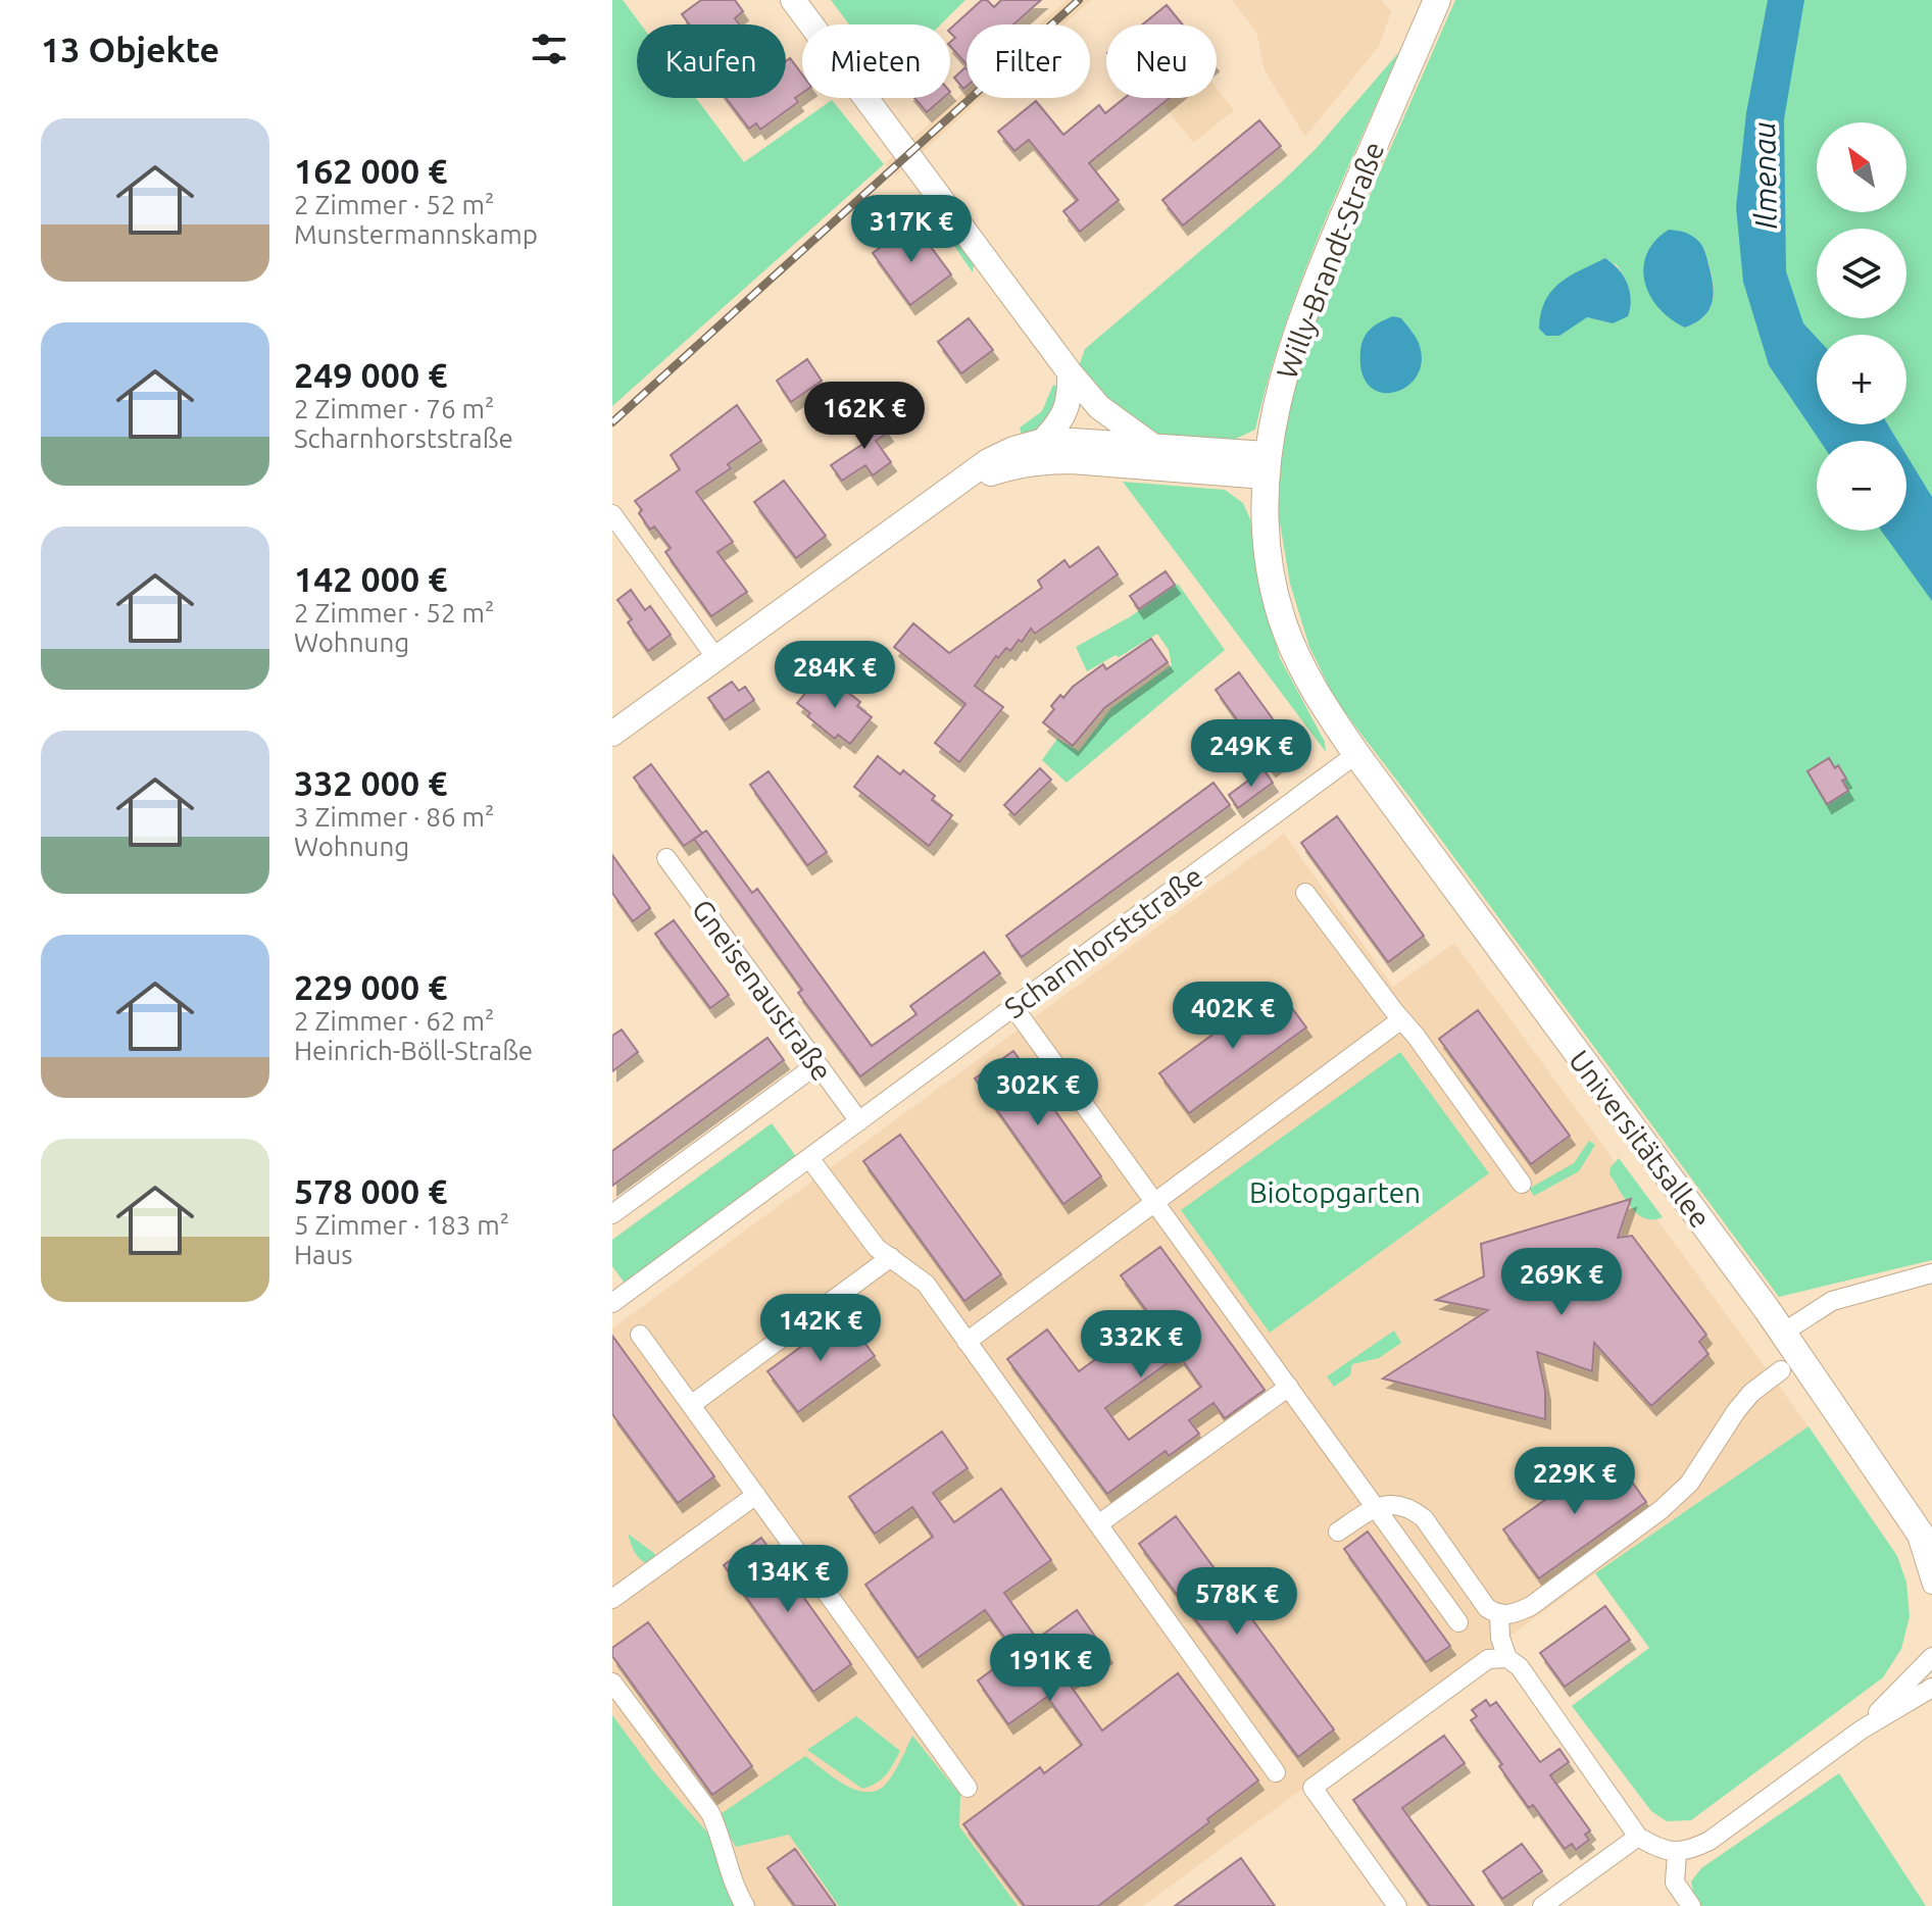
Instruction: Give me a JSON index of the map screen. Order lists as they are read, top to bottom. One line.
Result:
{"streets":{"main road":["Willy-Brandt-Straße","Universitätsallee"],"street":["Scharnhorststraße","Gneisenaustraße"]},"crossings":[["Willy-Brandt-Straße","Scharnhorststraße"],["Willy-Brandt-Straße","Universitätsallee"],["Scharnhorststraße","Gneisenaustraße"],["Scharnhorststraße","Universitätsallee"]],"water":["Ilmenau"],"parks":["Biotopgarten"],"north":"top left","page":{"heading":"13 Objekte","chip":["Kaufen","Mieten","Filter","Neu"],"list":[{"name":"162 000 €","note":"2 Zimmer · 52 m² · Munstermannskamp"},{"name":"249 000 €","note":"2 Zimmer · 76 m² · Scharnhorststraße"},{"name":"142 000 €","note":"2 Zimmer · 52 m² · Wohnung"},{"name":"332 000 €","note":"3 Zimmer · 86 m² · Wohnung"},{"name":"229 000 €","note":"2 Zimmer · 62 m² · Heinrich-Böll-Straße"},{"name":"578 000 €","note":"5 Zimmer · 183 m² · Haus"}],"map_buttons":["+","−"],"price":["317K €","162K €","284K €","249K €","402K €","302K €","269K €","142K €","332K €","229K €","134K €","578K €","191K €"]}}
